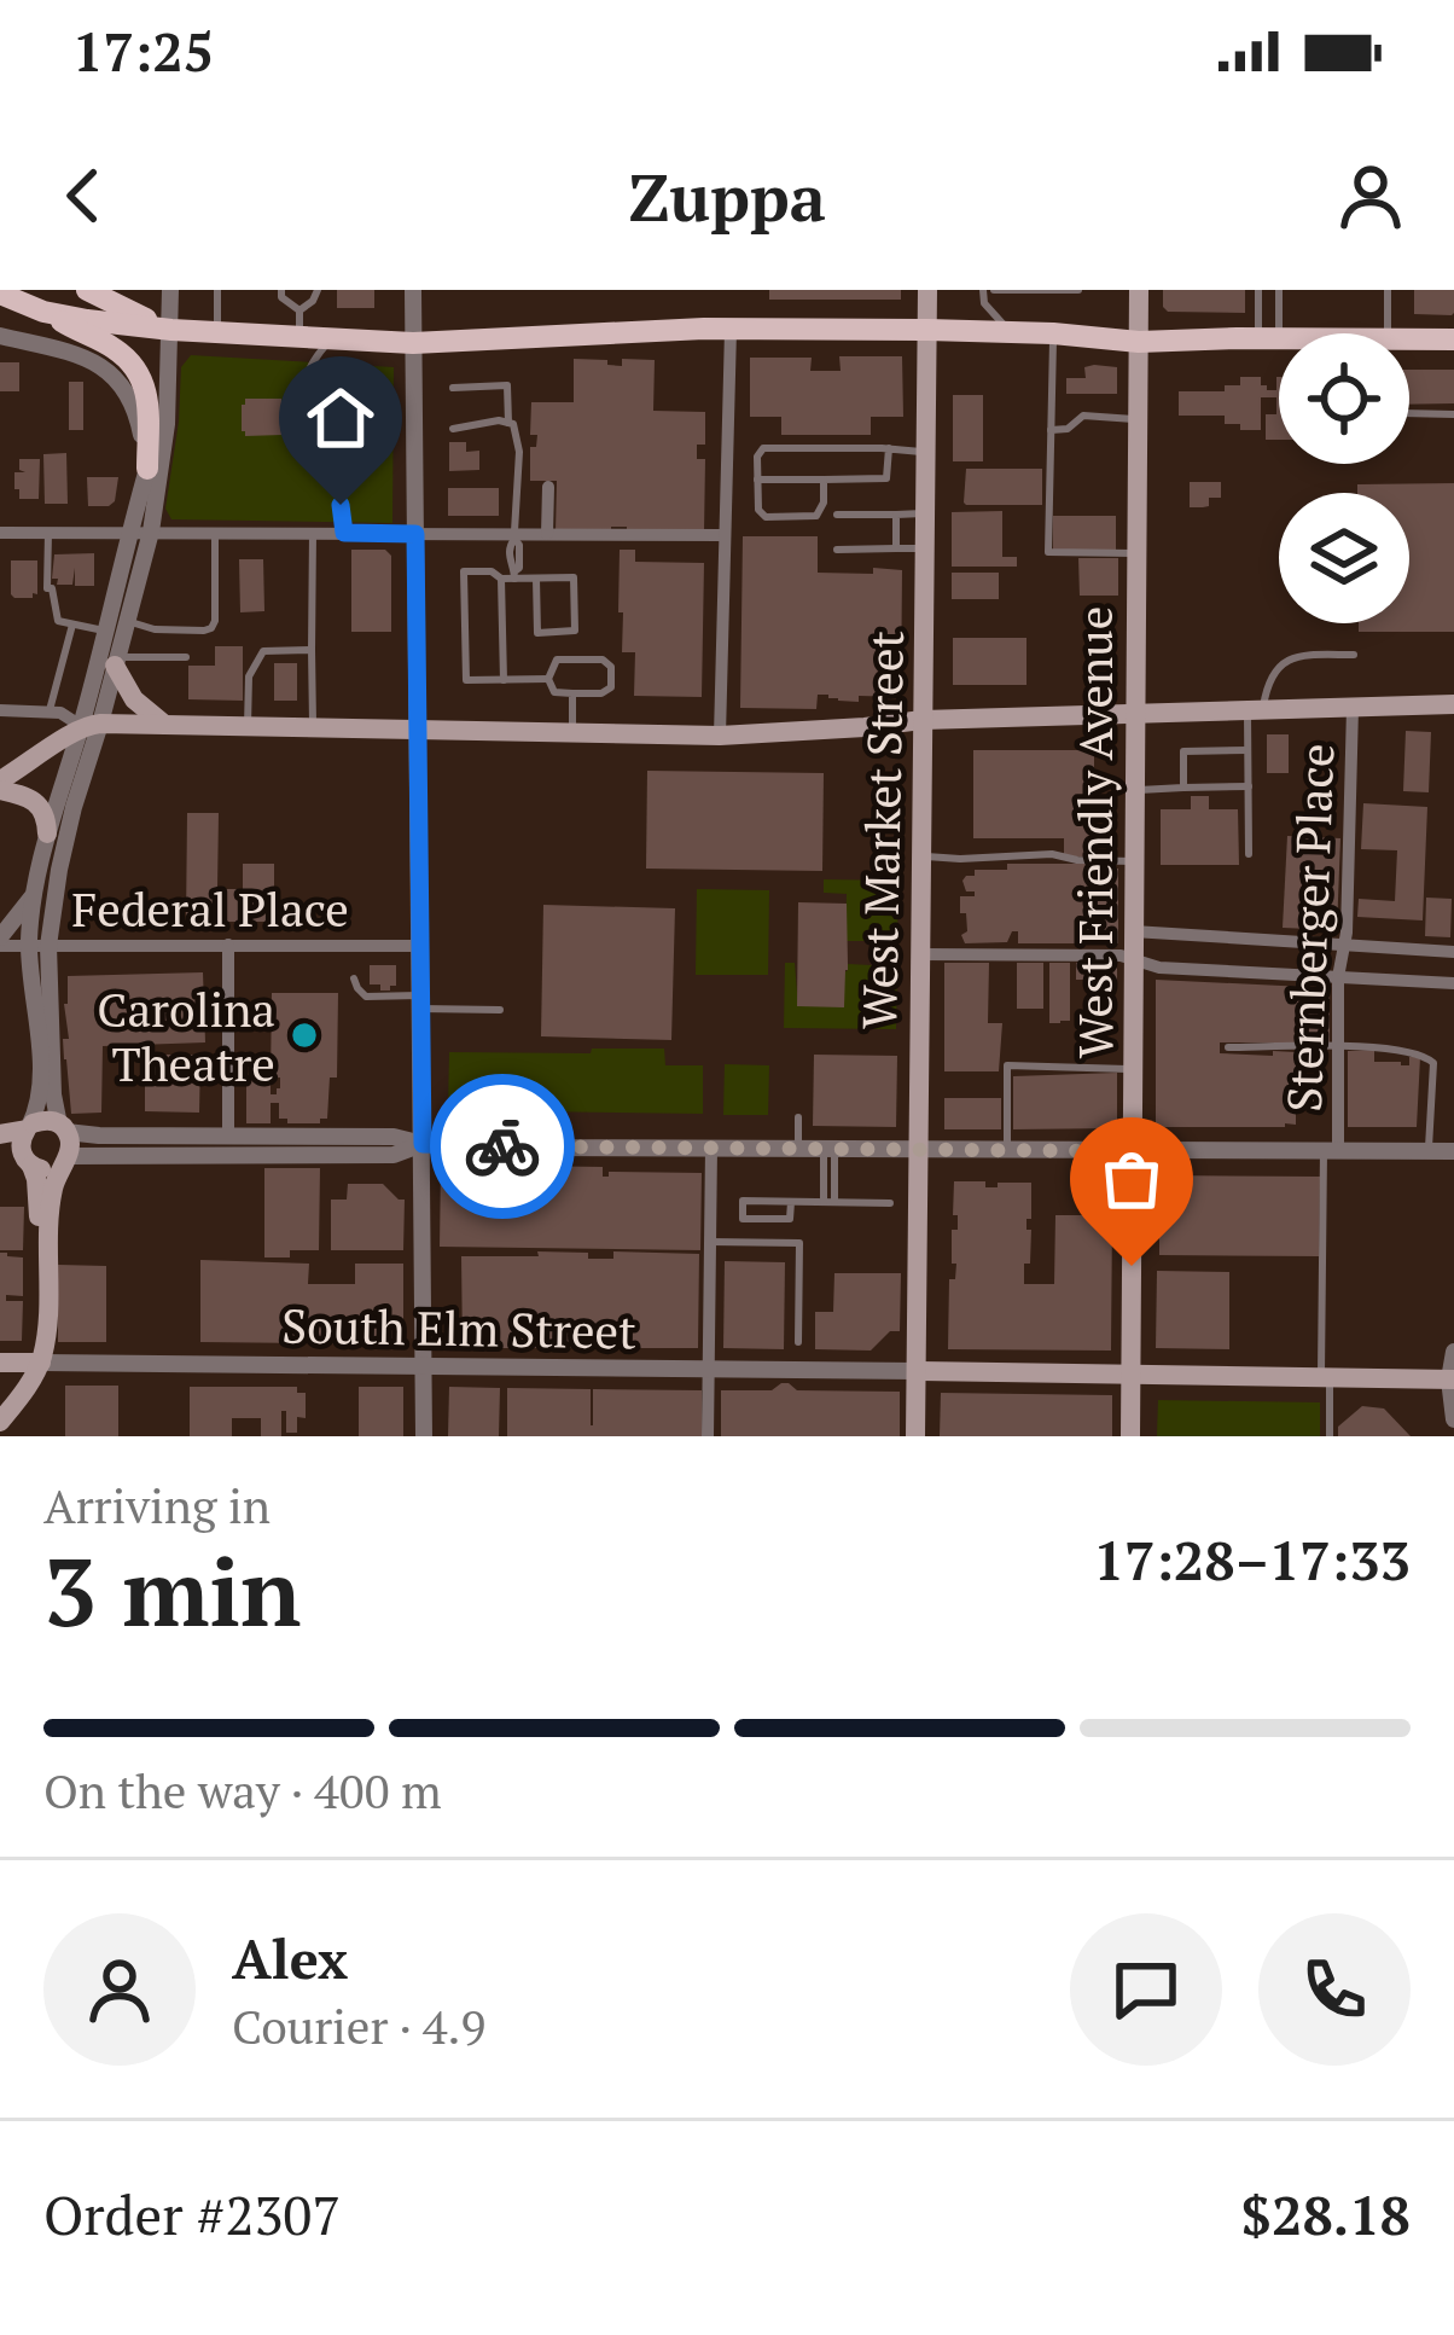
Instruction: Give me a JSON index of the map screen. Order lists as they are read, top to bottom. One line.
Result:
{"streets":{"main road":["West Market Street","West Friendly Avenue","South Elm Street"],"street":["Federal Place","Sternberger Place"]},"crossings":[["West Market Street","South Elm Street"]],"places":["Carolina Theatre"],"page":{"status":"17:25","header":"Zuppa","heading":["3 min","Arriving in","17:28–17:33"],"panel":["Alex","Courier · 4.9","Order #2307","$28.18"],"bar":"On the way · 400 m"}}
